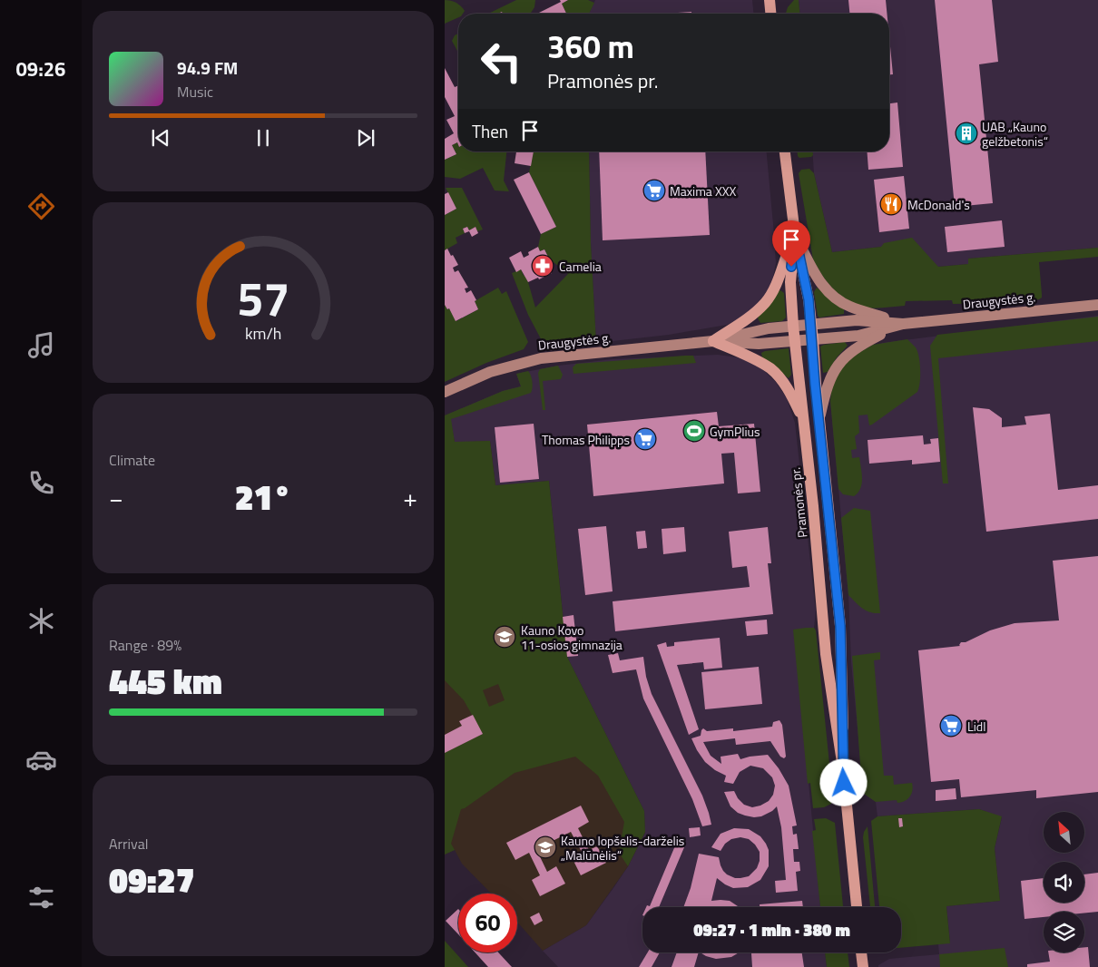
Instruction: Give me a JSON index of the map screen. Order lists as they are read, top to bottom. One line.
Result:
{"streets":{"main road":["Draugystės g.","Pramonės pr."]},"crossings":[["Draugystės g.","Pramonės pr."]],"places":{"building":["UAB „Kauno gelžbetonis“"],"supermarket":["Maxima XXX","Thomas Philipps","Lidl"],"restaurant":["McDonald's"],"pharmacy":["Camelia"],"sports":["GymPlius"],"school or university":["Kauno Kovo 11-osios gimnazija","Kauno lopšelis-darželis „Malūnėlis“"]},"north":"top left","page":{"tabs":"09:26","turn":["360 m","Pramonės pr."],"song":["94.9 FM","Music"],"then":"Then","tile":["Climate",["Range · 89%","445 km"],["Arrival","09:27"]],"heat":["−","21°","+"],"limit":"60","trip":"09:27 · 1 min · 380 m","gauge":["57","km/h"]}}
